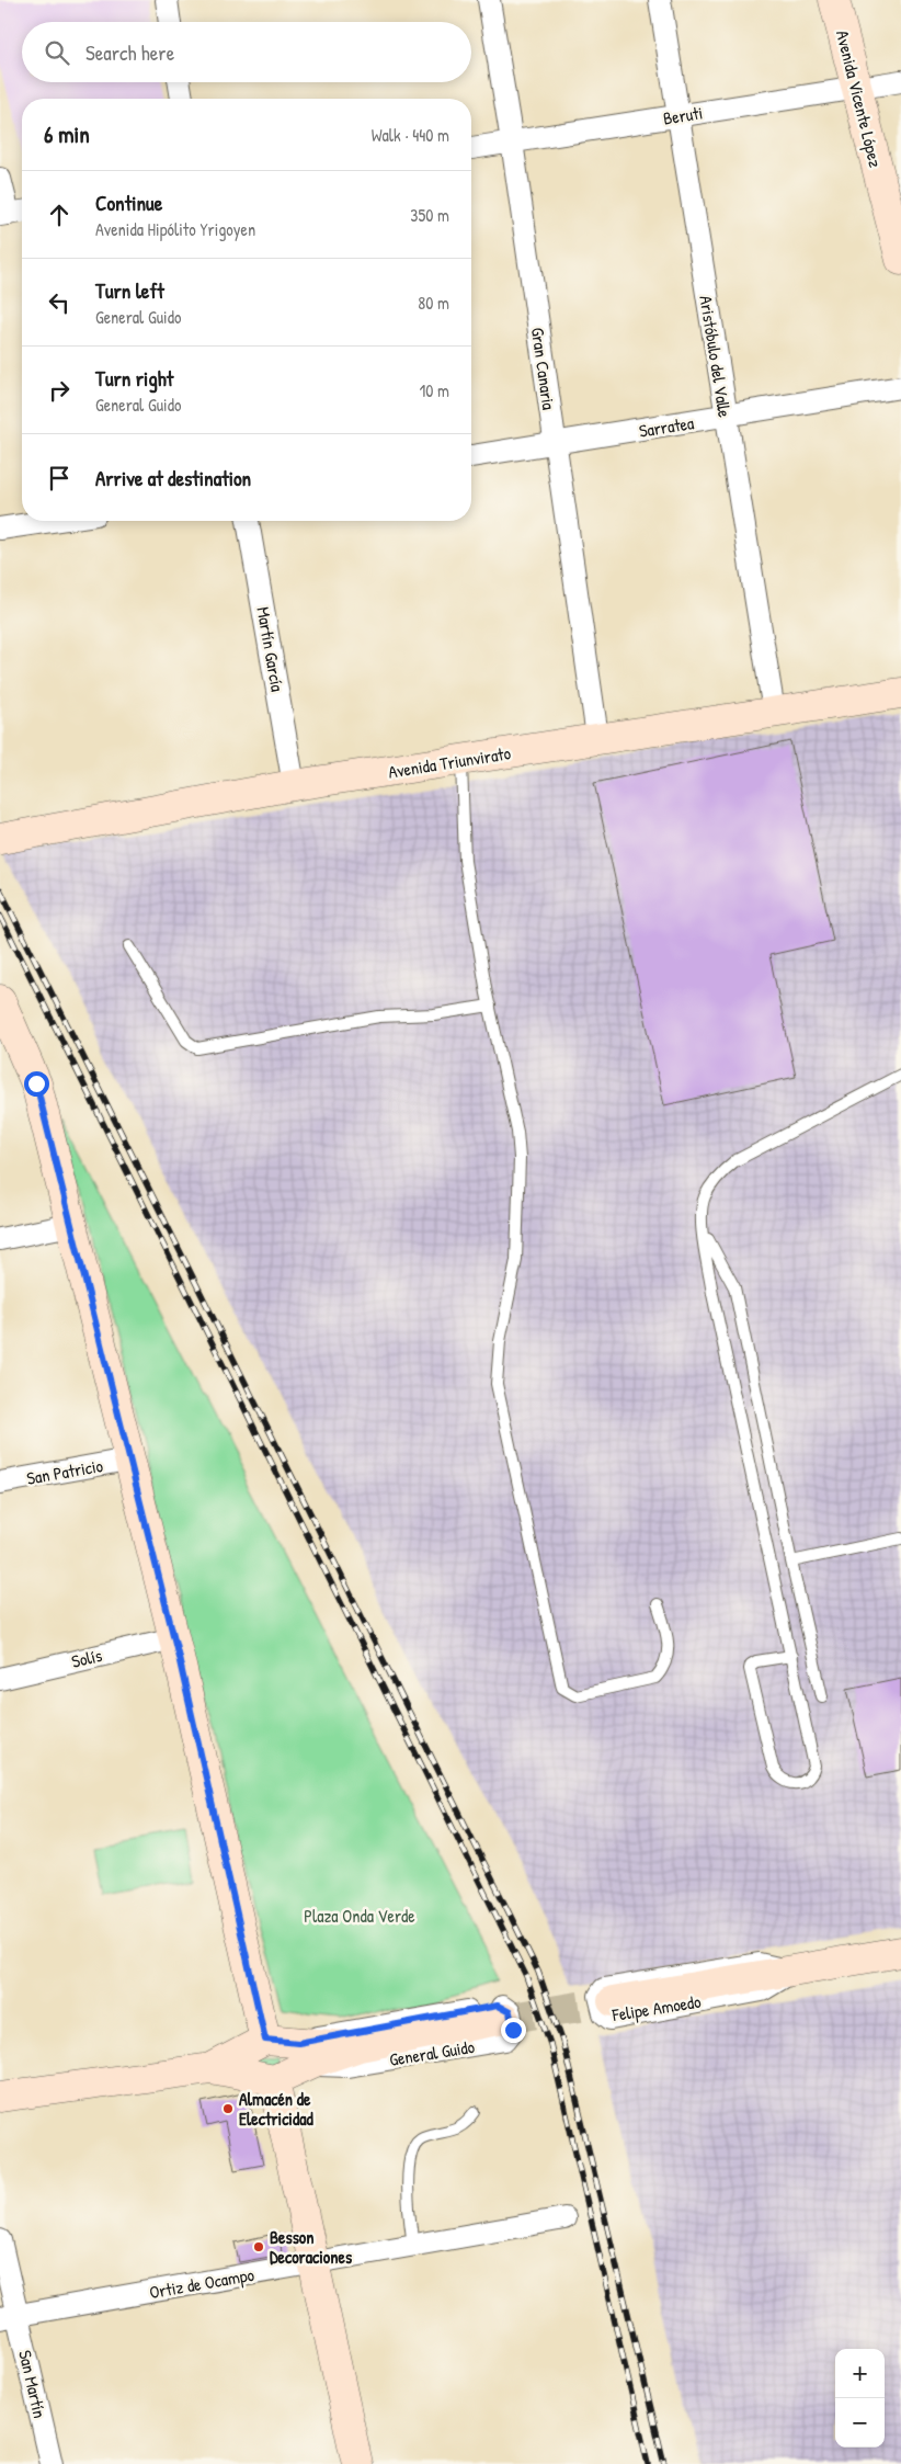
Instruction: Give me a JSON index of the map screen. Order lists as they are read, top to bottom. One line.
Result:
{"streets":{"main road":["Avenida Vicente López","Avenida Triunvirato","Felipe Amoedo","General Guido"],"street":["Beruti","Aristóbulo del Valle","Gran Canaria","Sarratea","Martín García","San Patricio","Solís","Ortiz de Ocampo","San Martín"]},"crossings":[["Avenida Vicente López","Beruti"],["Beruti","Aristóbulo del Valle"],["Beruti","Gran Canaria"],["Aristóbulo del Valle","Sarratea"],["Aristóbulo del Valle","Avenida Triunvirato"],["Gran Canaria","Sarratea"],["Gran Canaria","Avenida Triunvirato"],["Martín García","Avenida Triunvirato"],["Ortiz de Ocampo","San Martín"]],"parks":["Plaza Onda Verde"],"places":["Almacén de Electricidad","Besson Decoraciones"],"page":{"search":"Search here","heading":["6 min","Walk · 440 m"],"list":[["Continue","Avenida Hipólito Yrigoyen","350 m"],["Turn left","General Guido","80 m"],["Turn right","General Guido","10 m"],"Arrive at destination"],"map_buttons":["+","−"]}}
